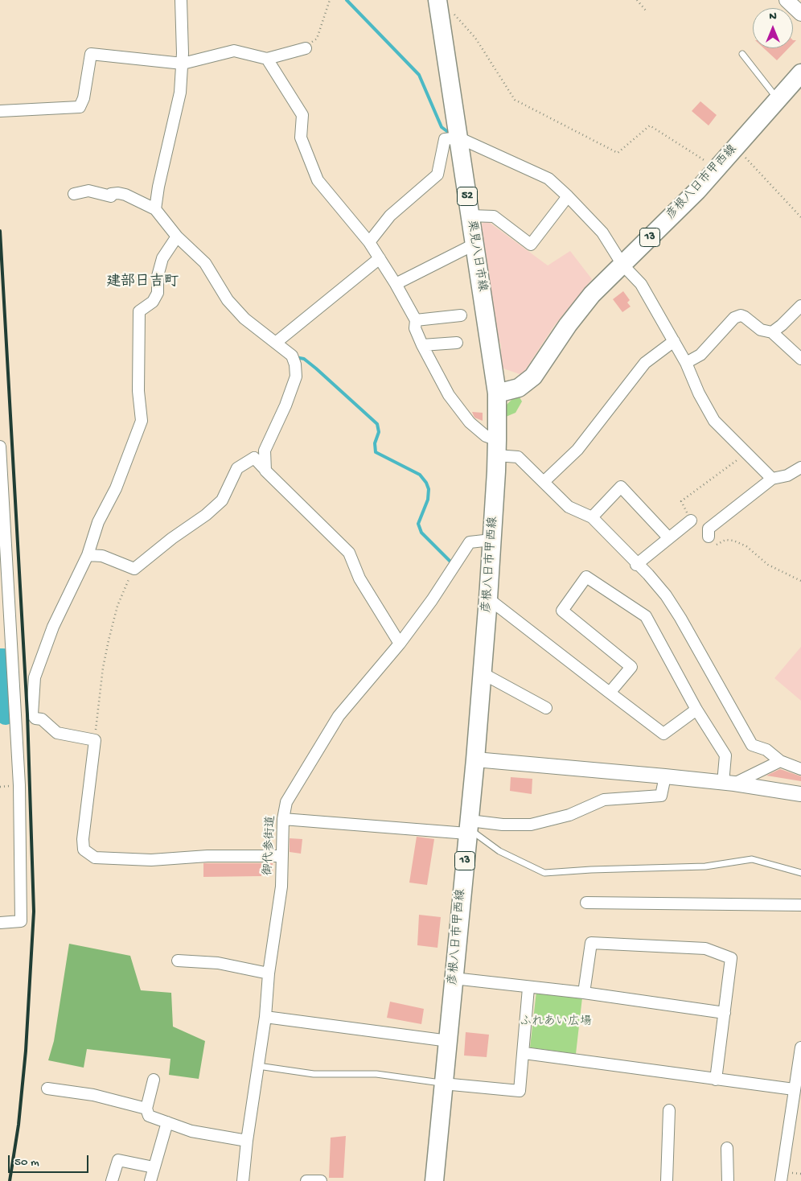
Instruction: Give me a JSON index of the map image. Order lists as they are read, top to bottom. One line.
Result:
{"streets":{"main road":["彦根八日市甲西線","52","13","栗見八日市線"],"street":["御代参街道"]},"crossings":[["彦根八日市甲西線","栗見八日市線"],["彦根八日市甲西線","御代参街道"]],"districts":["建部日吉町"],"parks":["ふれあい広場"],"scale_bar":"50 m","north":"top"}
